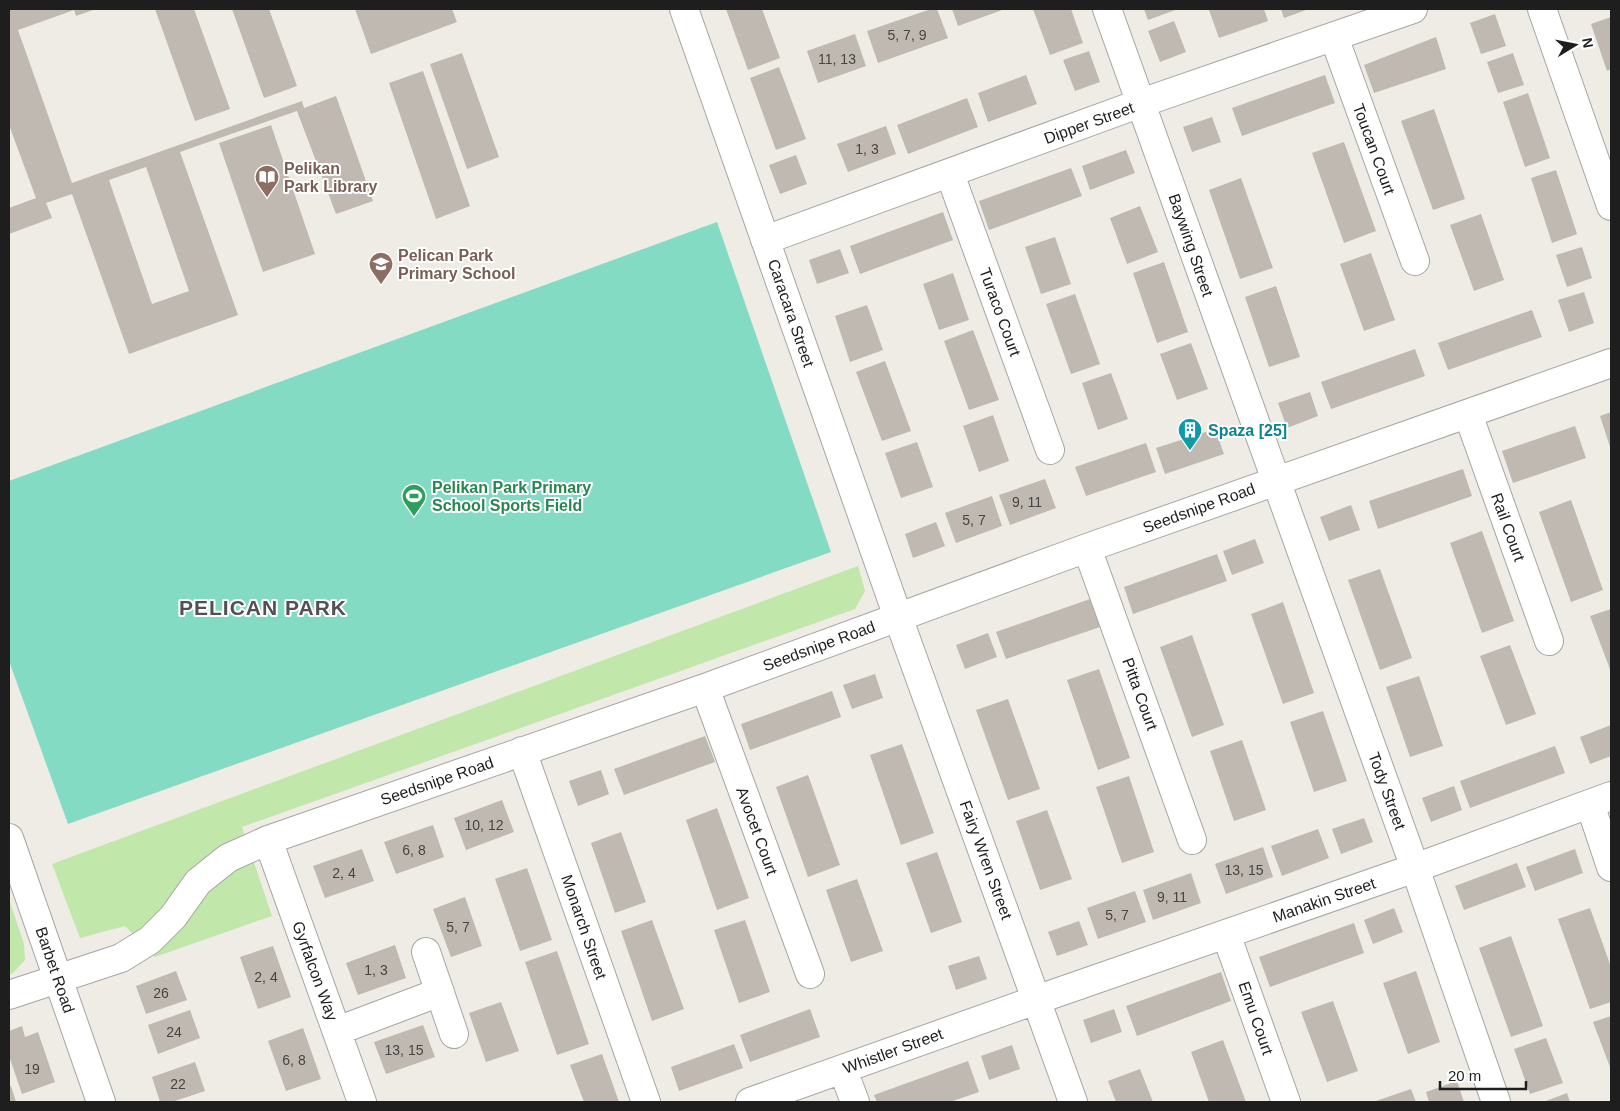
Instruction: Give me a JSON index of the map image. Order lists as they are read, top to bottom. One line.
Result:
{"streets":{"street":["Dipper Street","Toucan Court","Baywing Street","Turaco Court","Caracara Street","Seedsnipe Road","Rail Court","Pitta Court","Tody Street","Avocet Court","Fairy Wren Street","Manakin Street","Monarch Street","Barbet Road","Gyrfalcon Way","Emu Court","Whistler Street"]},"crossings":[["Dipper Street","Toucan Court"],["Dipper Street","Baywing Street"],["Dipper Street","Turaco Court"],["Dipper Street","Caracara Street"],["Baywing Street","Seedsnipe Road"],["Baywing Street","Tody Street"],["Caracara Street","Seedsnipe Road"],["Caracara Street","Fairy Wren Street"],["Seedsnipe Road","Rail Court"],["Seedsnipe Road","Pitta Court"],["Seedsnipe Road","Tody Street"],["Seedsnipe Road","Avocet Court"],["Seedsnipe Road","Fairy Wren Street"],["Seedsnipe Road","Monarch Street"],["Seedsnipe Road","Barbet Road"],["Seedsnipe Road","Gyrfalcon Way"],["Tody Street","Manakin Street"],["Fairy Wren Street","Manakin Street"],["Fairy Wren Street","Whistler Street"],["Manakin Street","Emu Court"],["Manakin Street","Whistler Street"]],"districts":["PELICAN PARK"],"places":{"library":["Pelikan Park Library"],"school or university":["Pelican Park Primary School"],"building":["Spaza [25]"],"sports":["Pelikan Park Primary School Sports Field"]},"house_numbers":["5, 7, 9","11, 13","1, 3","9, 11","5, 7","10, 12","6, 8","13, 15","2, 4","9, 11","5, 7","5, 7","1, 3","2, 4","26","24","13, 15","6, 8","19","22"],"scale_bar":"20 m","north":"right"}
